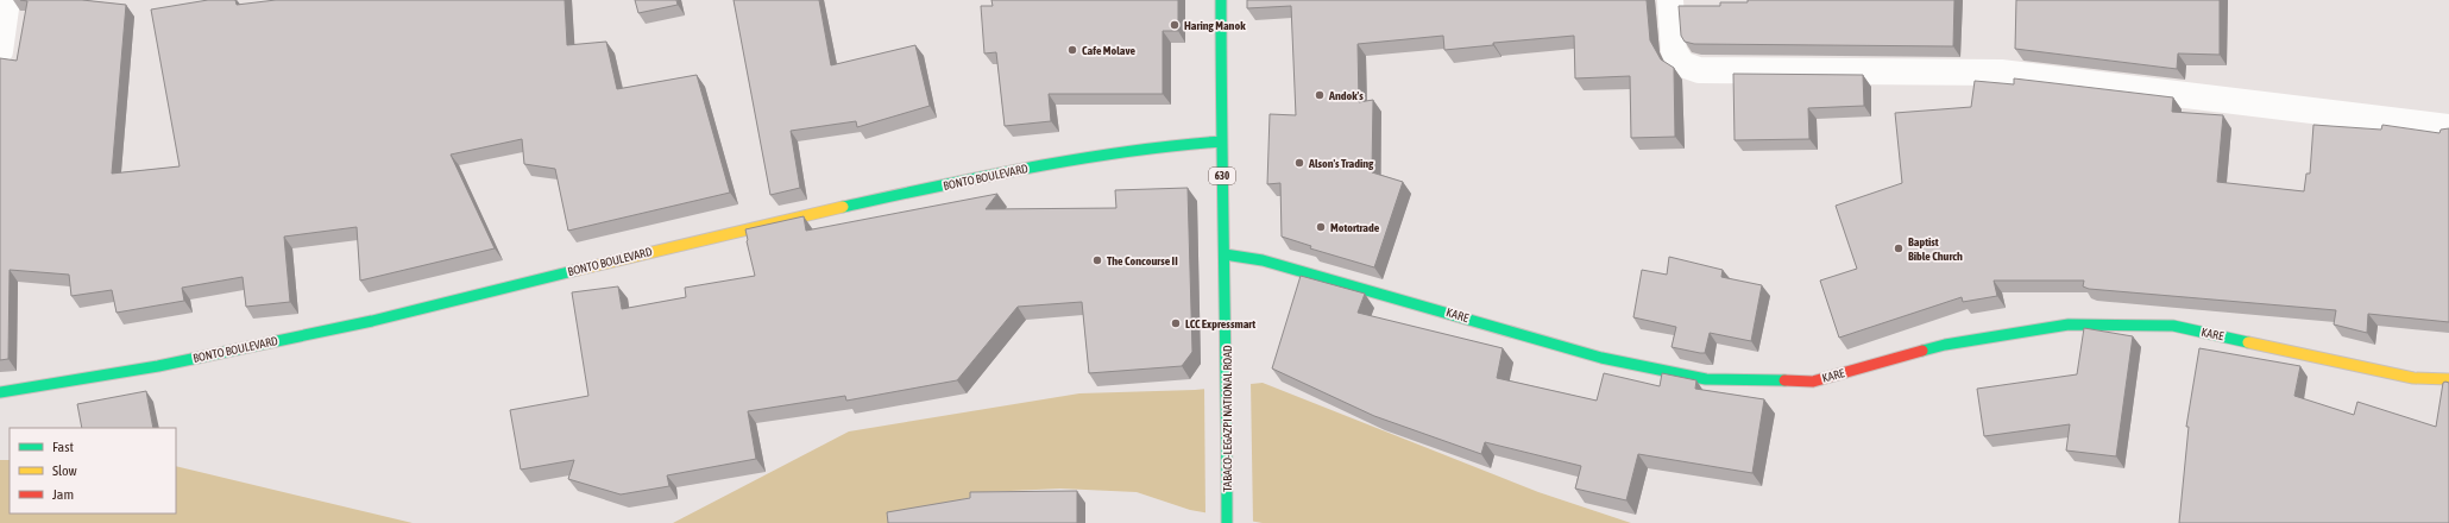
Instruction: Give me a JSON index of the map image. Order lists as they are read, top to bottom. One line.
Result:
{"streets":{"street":["630","BONTO BOULEVARD","KARE","TABACO-LEGAZPI NATIONAL ROAD"]},"crossings":[["BONTO BOULEVARD","TABACO-LEGAZPI NATIONAL ROAD"],["KARE","TABACO-LEGAZPI NATIONAL ROAD"]],"places":["Haring Manok","Cafe Molave","Andok's","Alson's Trading","Motortrade","Baptist Bible Church","The Concourse II","LCC Expressmart"],"legend":["Fast","Slow","Jam"]}
